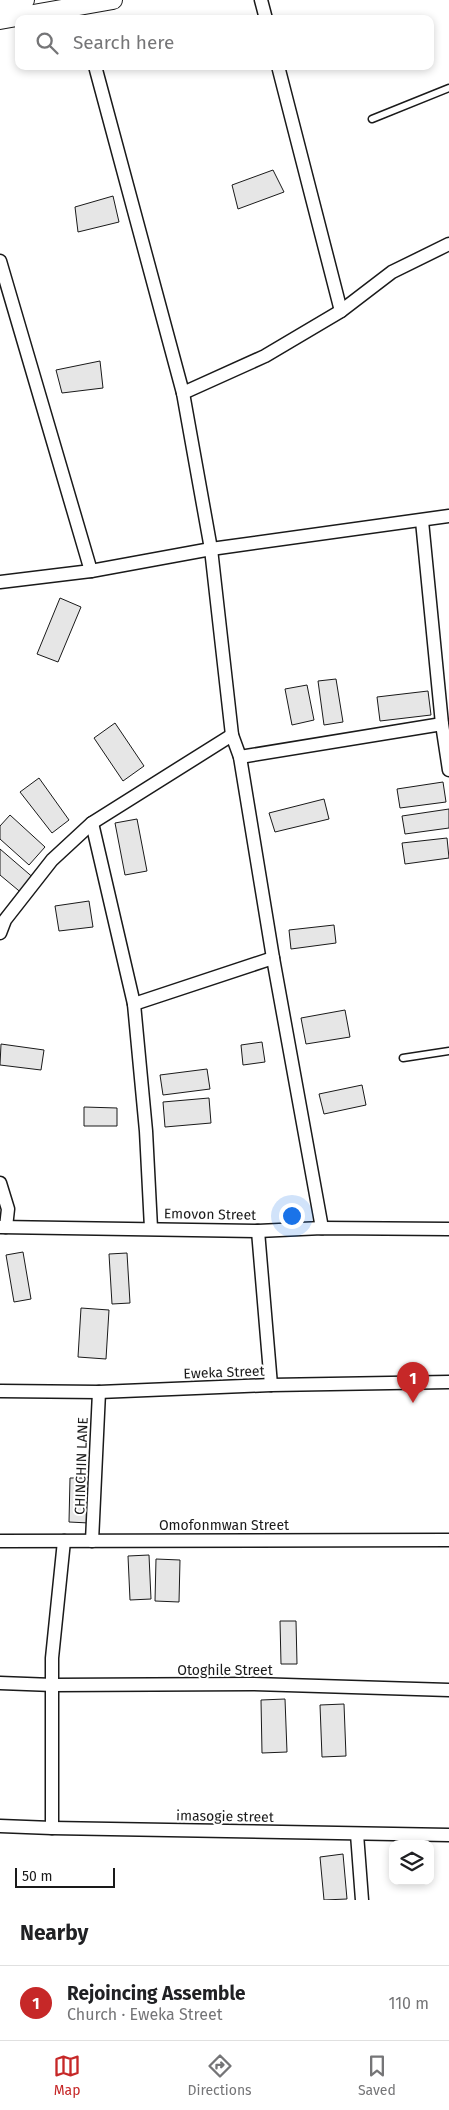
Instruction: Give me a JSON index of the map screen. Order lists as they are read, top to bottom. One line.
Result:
{"streets":{"street":["Emovon Street","Eweka Street","CHINCHIN LANE","Omofonmwan Street","Otoghile Street","imasogie street"]},"crossings":[["Eweka Street","CHINCHIN LANE"],["CHINCHIN LANE","Omofonmwan Street"]],"scale_bar":"50 m","page":{"search":"Search here","pins":"1","scale":"50 m","heading":"Nearby","list":[{"mark":"1","name":"Rejoincing Assemble","note":"Church · Eweka Street","value":"110 m"}],"nav":["Map","Directions","Saved"]}}
